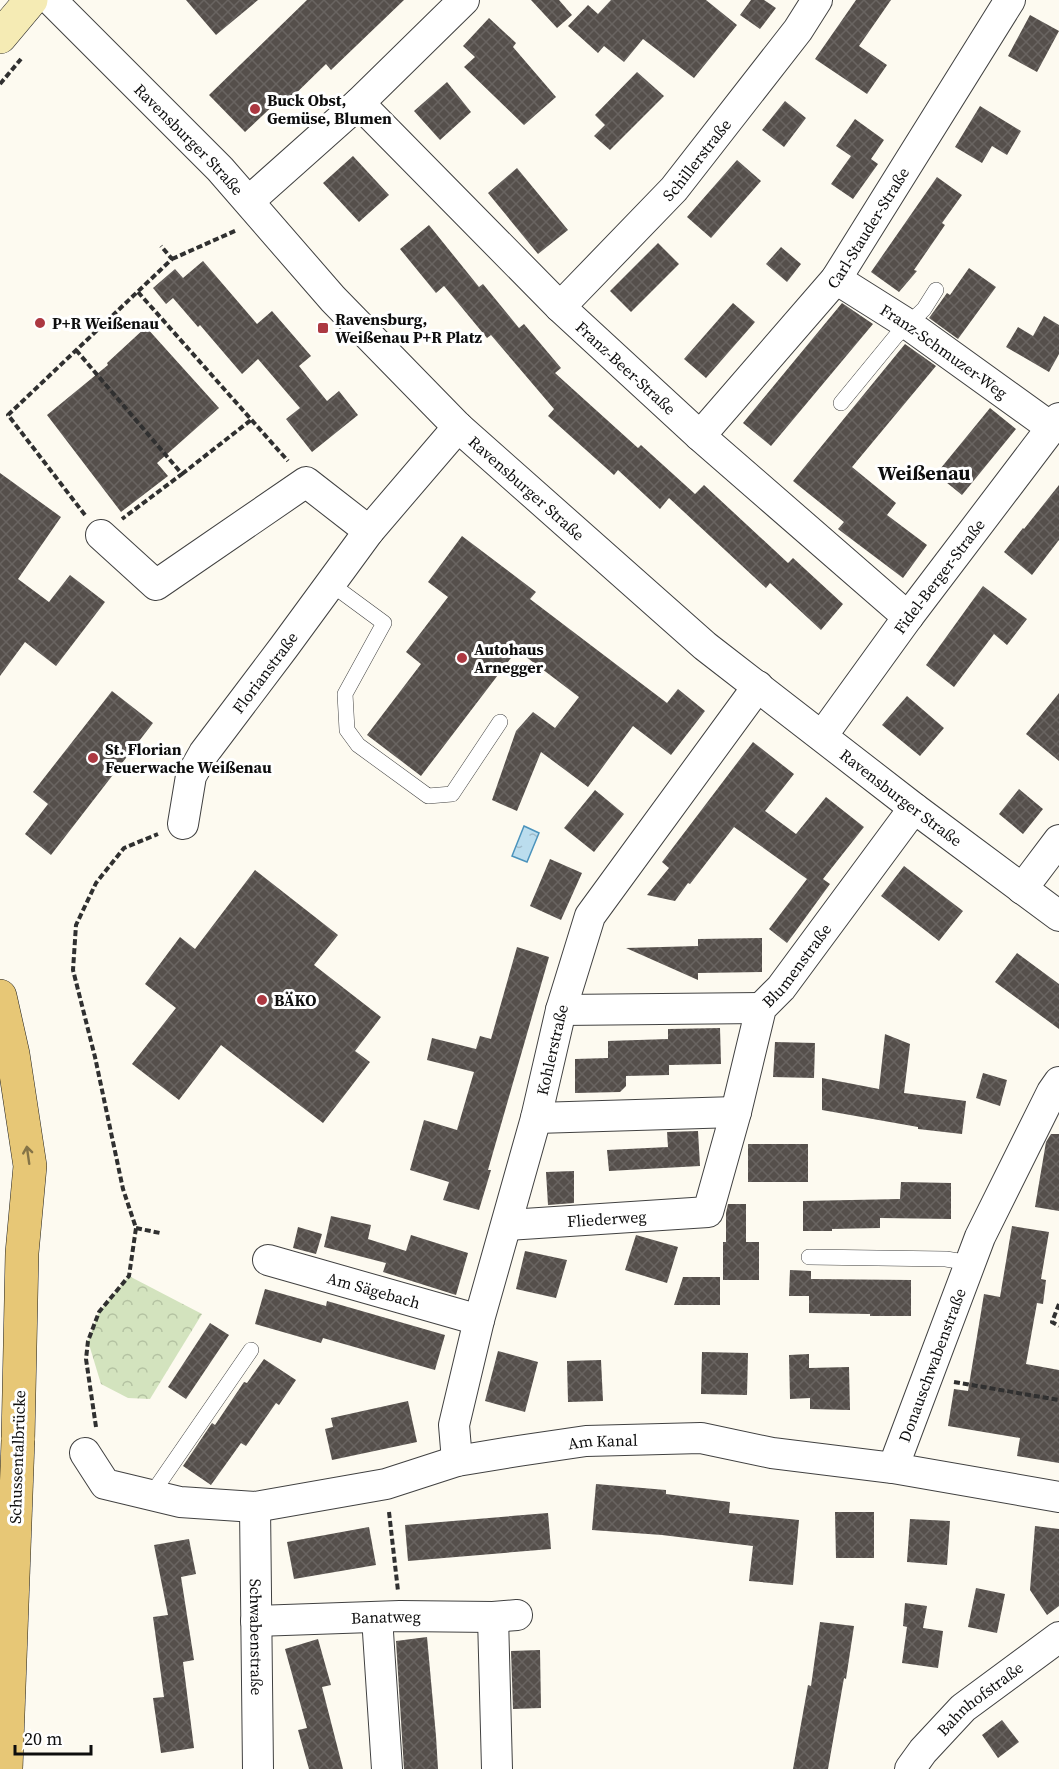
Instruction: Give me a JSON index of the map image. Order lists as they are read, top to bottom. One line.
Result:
{"streets":{"main road":["Schussentalbrücke"],"street":["Ravensburger Straße","Schillerstraße","Carl-Stauder-Straße","Franz-Schmuzer-Weg","Franz-Beer-Straße","Fidel-Berger-Straße","Florianstraße","Blumenstraße","Kohlerstraße","Fliederweg","Am Sägebach","Donauschwabenstraße","Am Kanal","Banatweg","Schwabenstraße","Bahnhofstraße"]},"crossings":[["Ravensburger Straße","Fidel-Berger-Straße"],["Ravensburger Straße","Florianstraße"],["Ravensburger Straße","Blumenstraße"],["Ravensburger Straße","Kohlerstraße"],["Schillerstraße","Franz-Beer-Straße"],["Carl-Stauder-Straße","Franz-Schmuzer-Weg"],["Carl-Stauder-Straße","Franz-Beer-Straße"],["Franz-Schmuzer-Weg","Fidel-Berger-Straße"],["Franz-Beer-Straße","Fidel-Berger-Straße"],["Blumenstraße","Fliederweg"],["Kohlerstraße","Fliederweg"],["Kohlerstraße","Am Sägebach"],["Kohlerstraße","Am Kanal"],["Donauschwabenstraße","Am Kanal"],["Am Kanal","Schwabenstraße"],["Banatweg","Schwabenstraße"]],"districts":["Weißenau"],"places":{"other":["Buck Obst, Gemüse, Blumen","P+R Weißenau","Autohaus Arnegger","St. Florian Feuerwache Weißenau","BÄKO"],"transit":["Ravensburg, Weißenau P+R Platz"]},"scale_bar":"20 m"}
